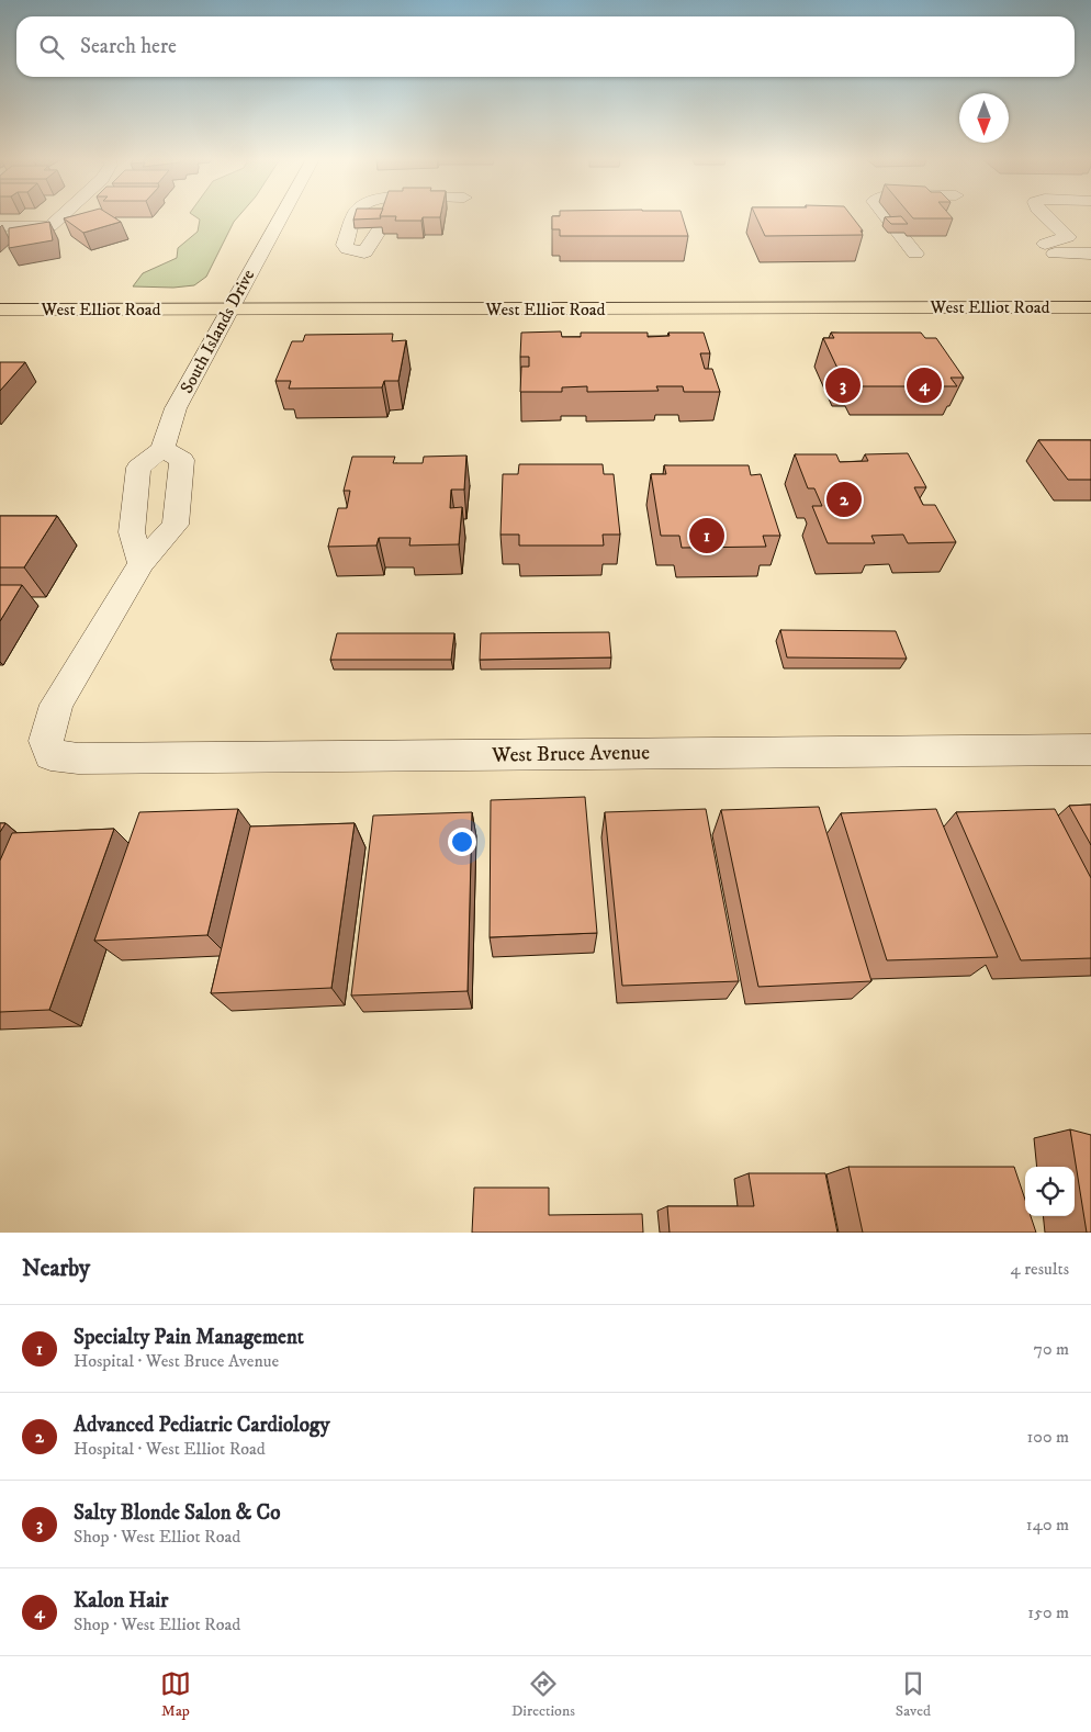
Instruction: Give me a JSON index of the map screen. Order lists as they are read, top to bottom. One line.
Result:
{"streets":{"main road":["West Elliot Road"],"street":["South Islands Drive","West Bruce Avenue"]},"crossings":[["West Elliot Road","South Islands Drive"]],"north":"bottom","page":{"search":"Search here","pins":["3","4","2","1"],"heading":["Nearby","4 results"],"list":[{"mark":"1","name":"Specialty Pain Management","note":"Hospital · West Bruce Avenue","value":"70 m"},{"mark":"2","name":"Advanced Pediatric Cardiology","note":"Hospital · West Elliot Road","value":"100 m"},{"mark":"3","name":"Salty Blonde Salon & Co","note":"Shop · West Elliot Road","value":"140 m"},{"mark":"4","name":"Kalon Hair","note":"Shop · West Elliot Road","value":"150 m"}],"nav":["Map","Directions","Saved"]}}
